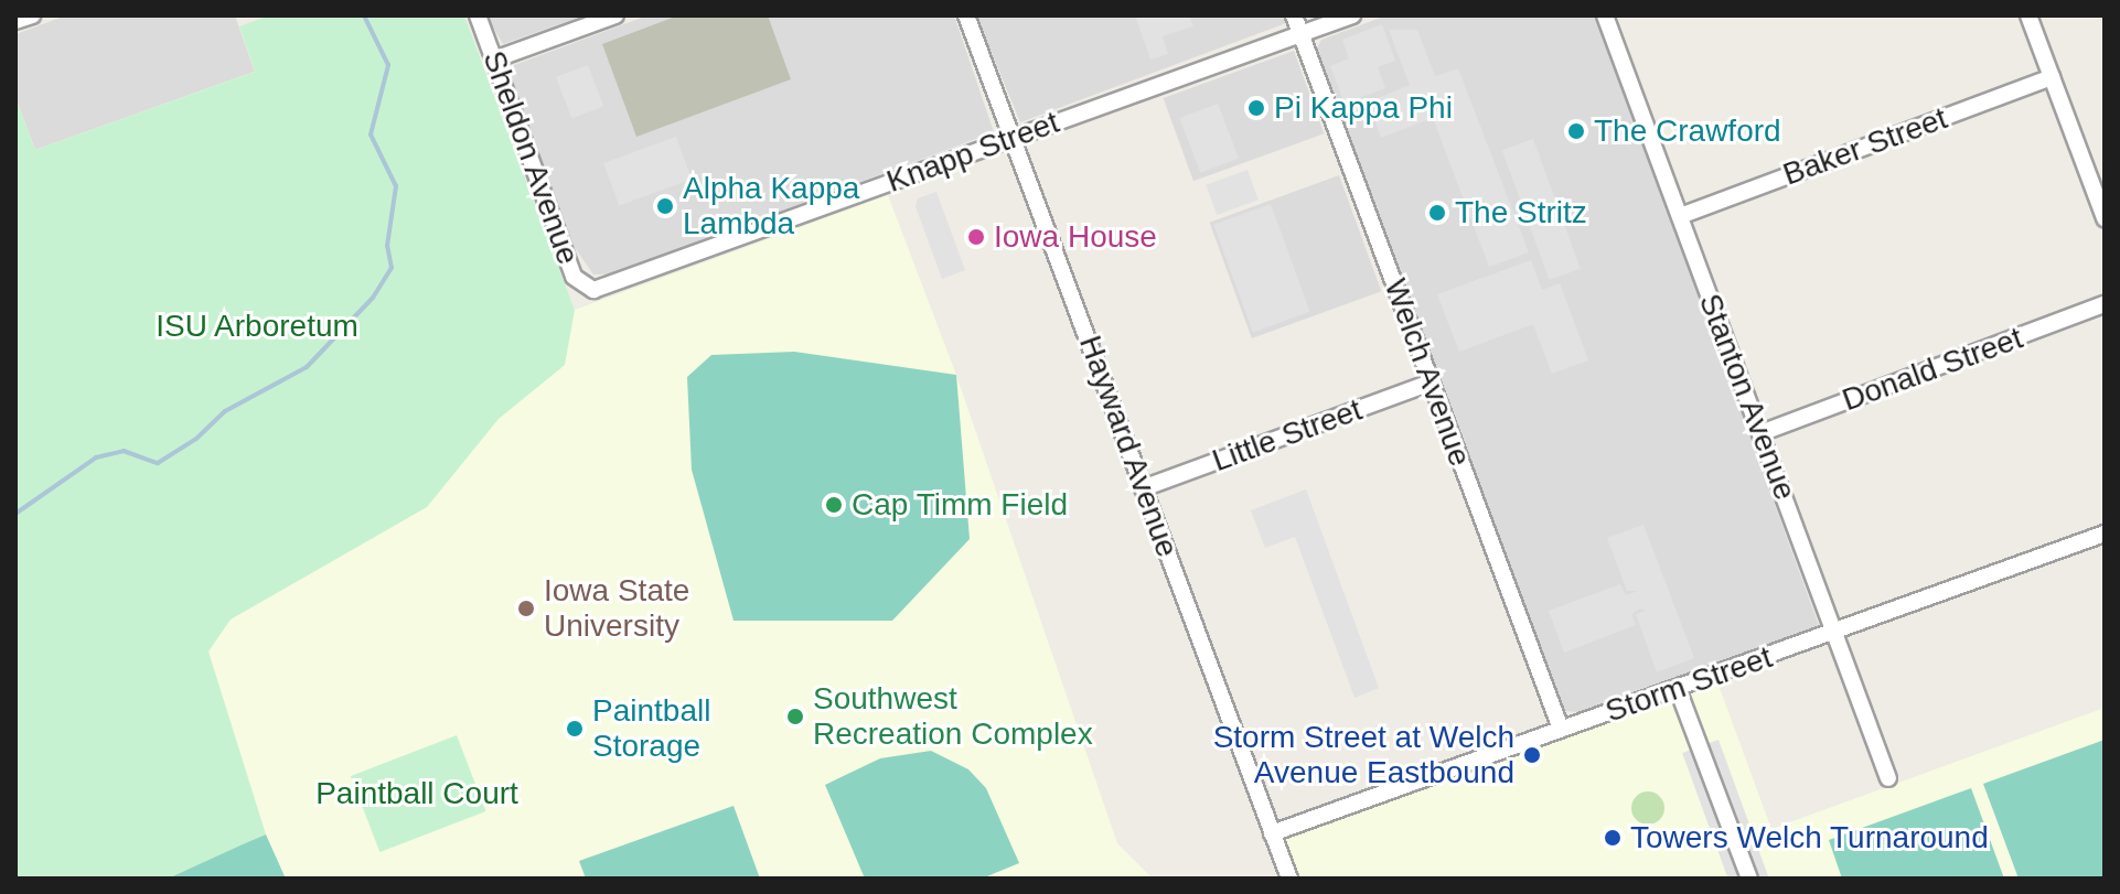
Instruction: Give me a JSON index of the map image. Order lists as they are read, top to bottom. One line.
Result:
{"streets":{"street":["Baker Street","Knapp Street","Sheldon Avenue","Donald Street","Welch Avenue","Stanton Avenue","Little Street","Hayward Avenue","Storm Street"]},"crossings":[["Baker Street","Stanton Avenue"],["Knapp Street","Sheldon Avenue"],["Knapp Street","Welch Avenue"],["Knapp Street","Hayward Avenue"],["Donald Street","Stanton Avenue"],["Welch Avenue","Little Street"],["Welch Avenue","Storm Street"],["Stanton Avenue","Storm Street"],["Little Street","Hayward Avenue"],["Hayward Avenue","Storm Street"]],"parks":["ISU Arboretum","Paintball Court"],"places":["Pi Kappa Phi","The Crawford","Alpha Kappa Lambda","The Stritz","Iowa House","Cap Timm Field","Iowa State University","Southwest Recreation Complex","Paintball Storage","Storm Street at Welch Avenue Eastbound","Towers Welch Turnaround"]}
